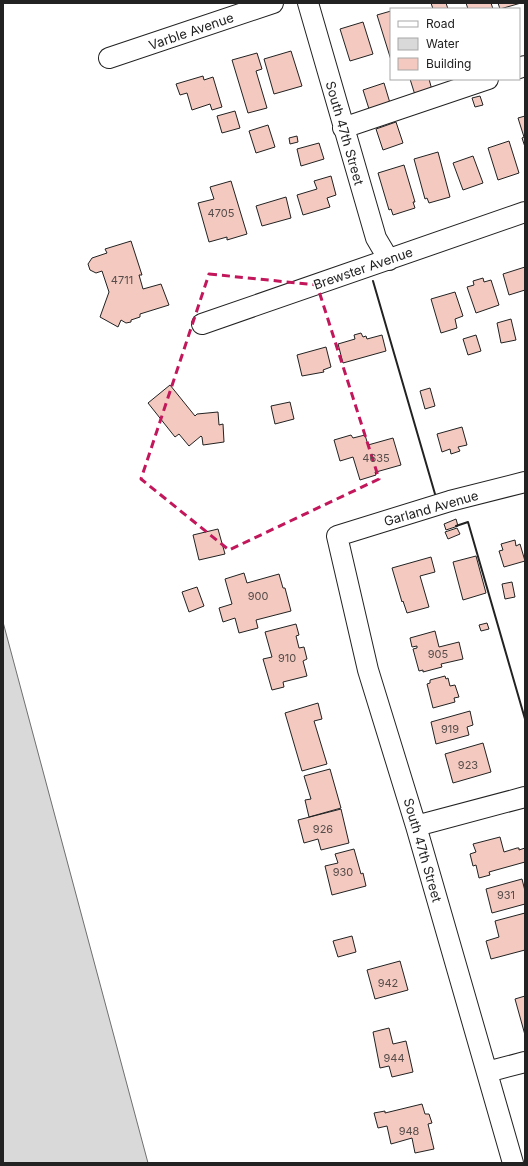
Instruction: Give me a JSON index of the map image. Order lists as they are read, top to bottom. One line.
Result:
{"streets":{"street":["Varble Avenue","South 47th Street","Brewster Avenue","Garland Avenue"]},"crossings":[["South 47th Street","Brewster Avenue"],["South 47th Street","Garland Avenue"]],"house_numbers":["4705","4711","4635","900","905","910","919","923","926","930","931","942","944","948"],"legend":["Road","Water","Building"]}
